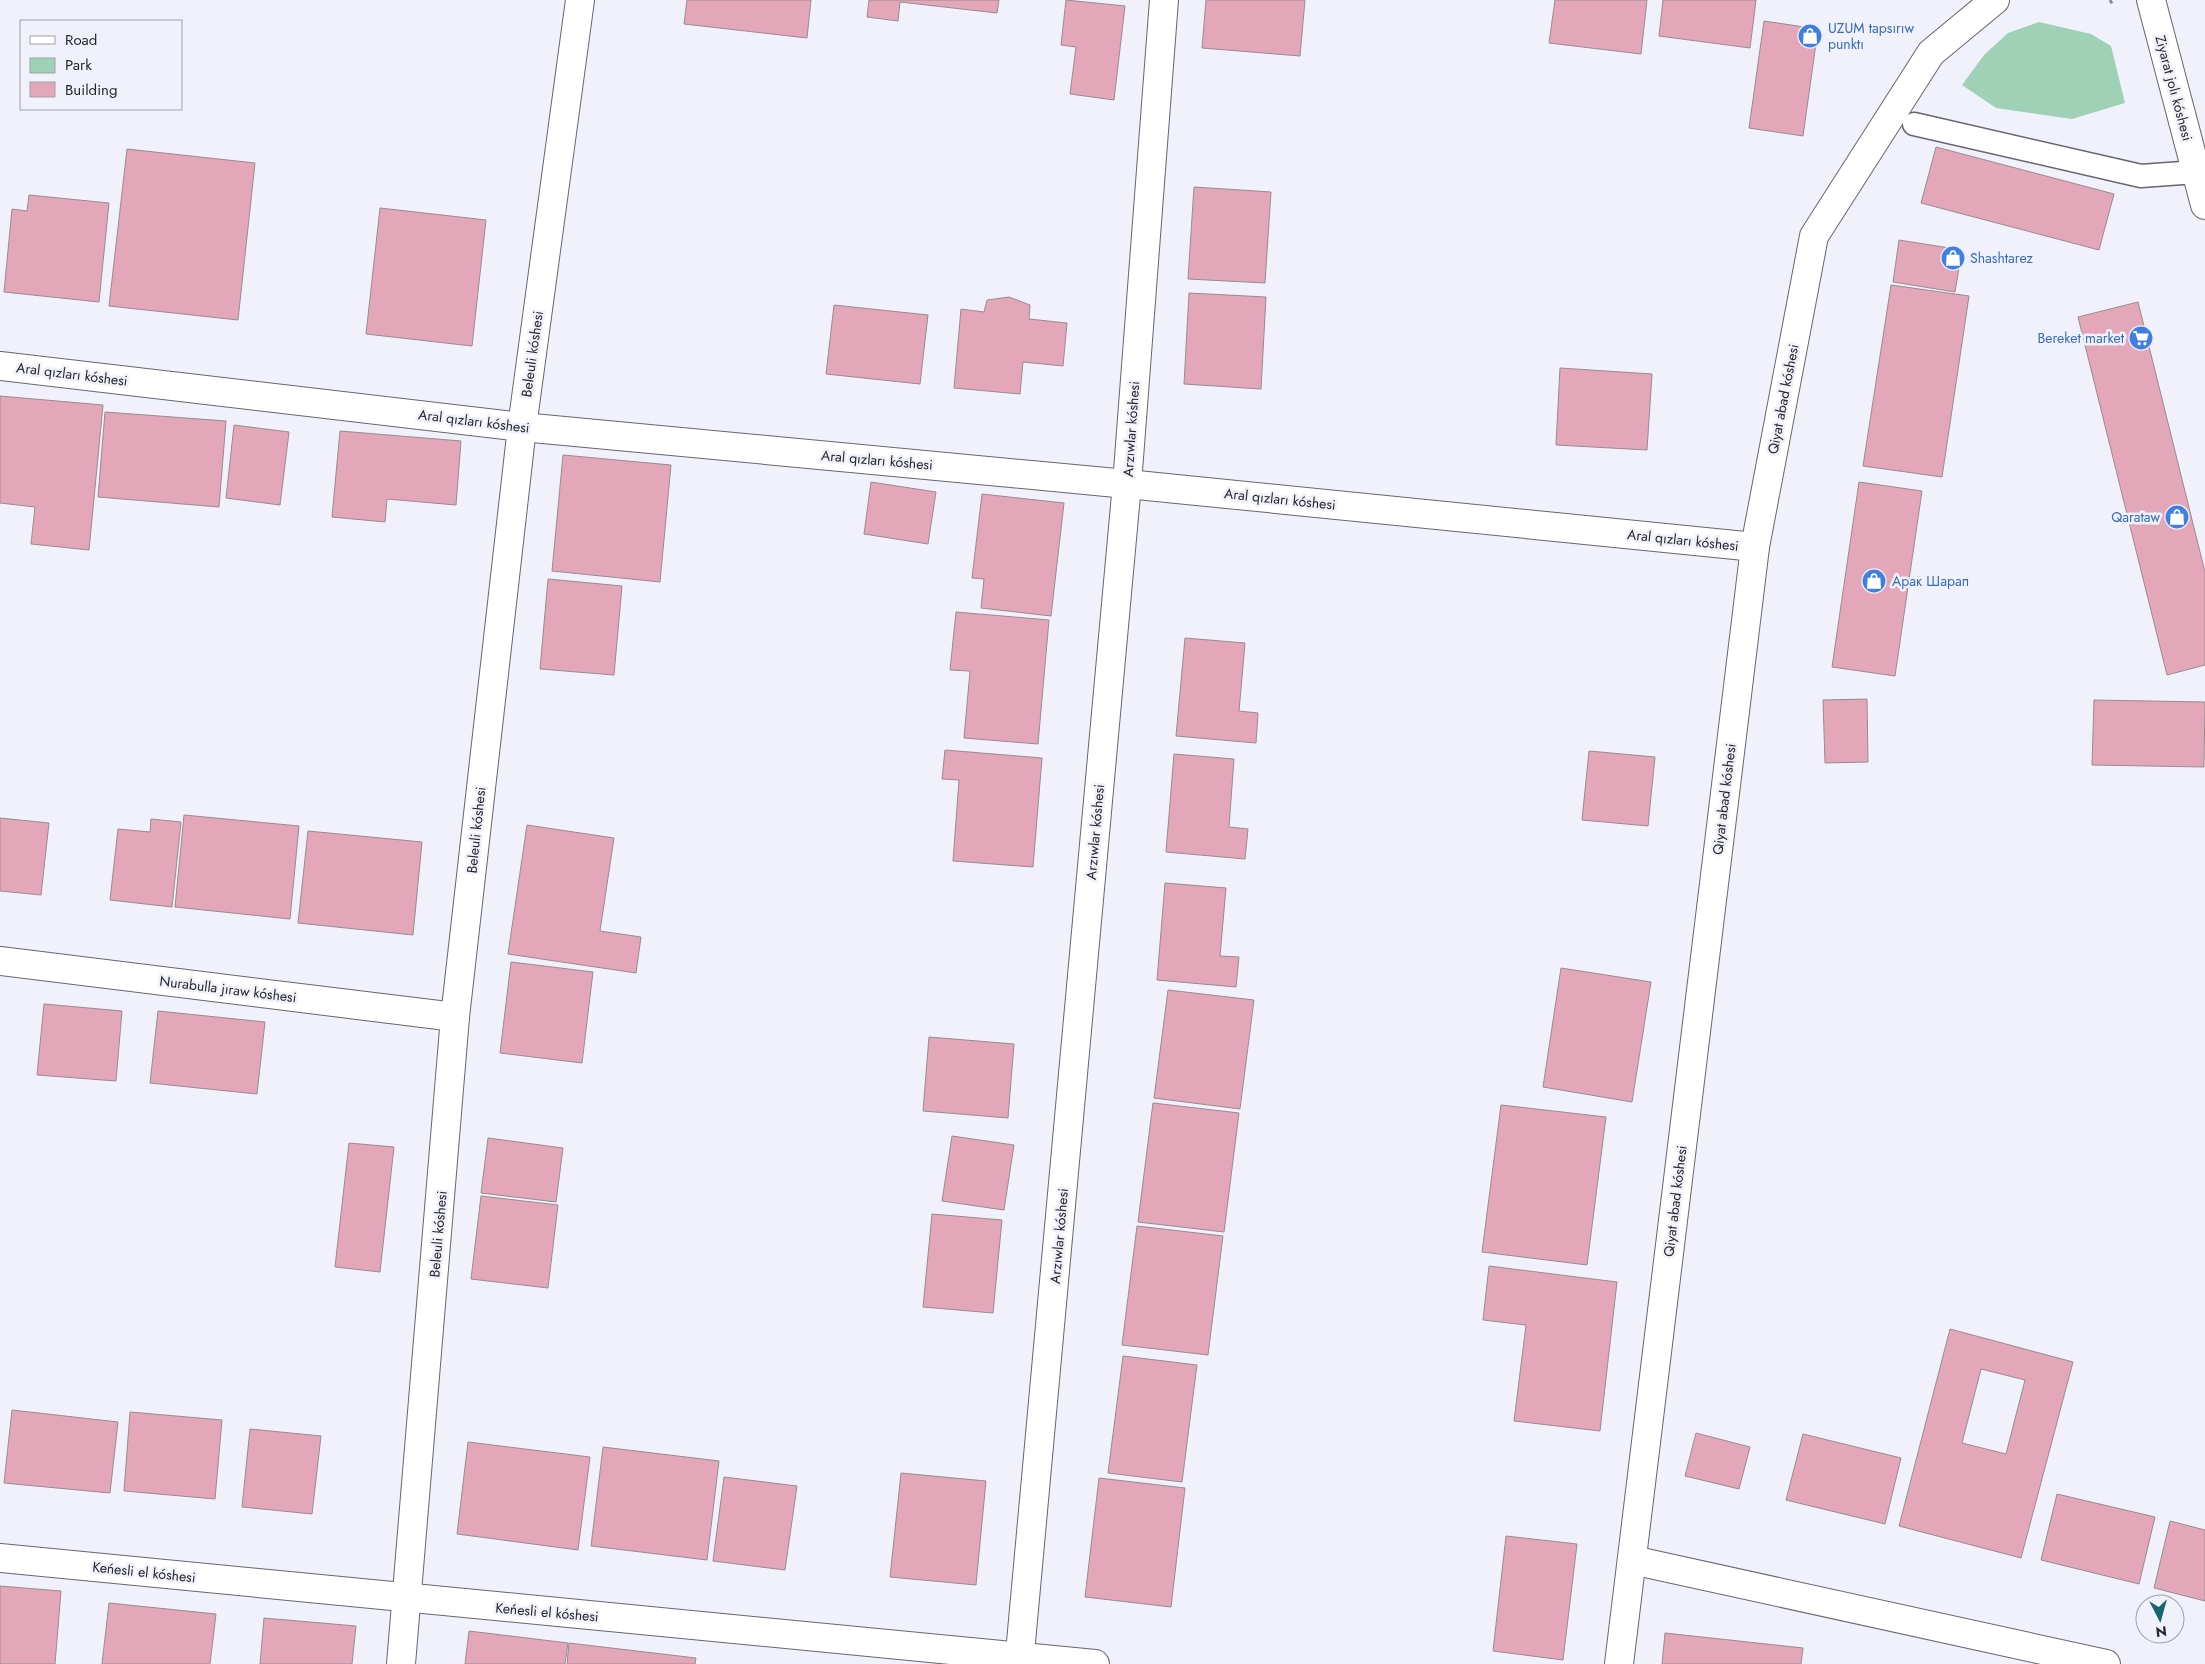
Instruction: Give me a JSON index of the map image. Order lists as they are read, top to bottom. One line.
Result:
{"streets":{"street":["Ziyarat jolı kóshesi","Beleuli kóshesi","Aral qızları kóshesi","Qiyat abad kóshesi","Arzıwlar kóshesi","Nurabulla jıraw kóshesi","Keńesli el kóshesi"]},"crossings":[["Beleuli kóshesi","Aral qızları kóshesi"],["Beleuli kóshesi","Nurabulla jıraw kóshesi"],["Beleuli kóshesi","Keńesli el kóshesi"],["Aral qızları kóshesi","Qiyat abad kóshesi"],["Aral qızları kóshesi","Arzıwlar kóshesi"],["Arzıwlar kóshesi","Keńesli el kóshesi"]],"places":{"shop":["UZUM tapsırıw punktı","Shashtarez","Qarataw","Арак Шарап"],"supermarket":["Bereket market"]},"legend":["Road","Park","Building"],"north":"bottom"}
